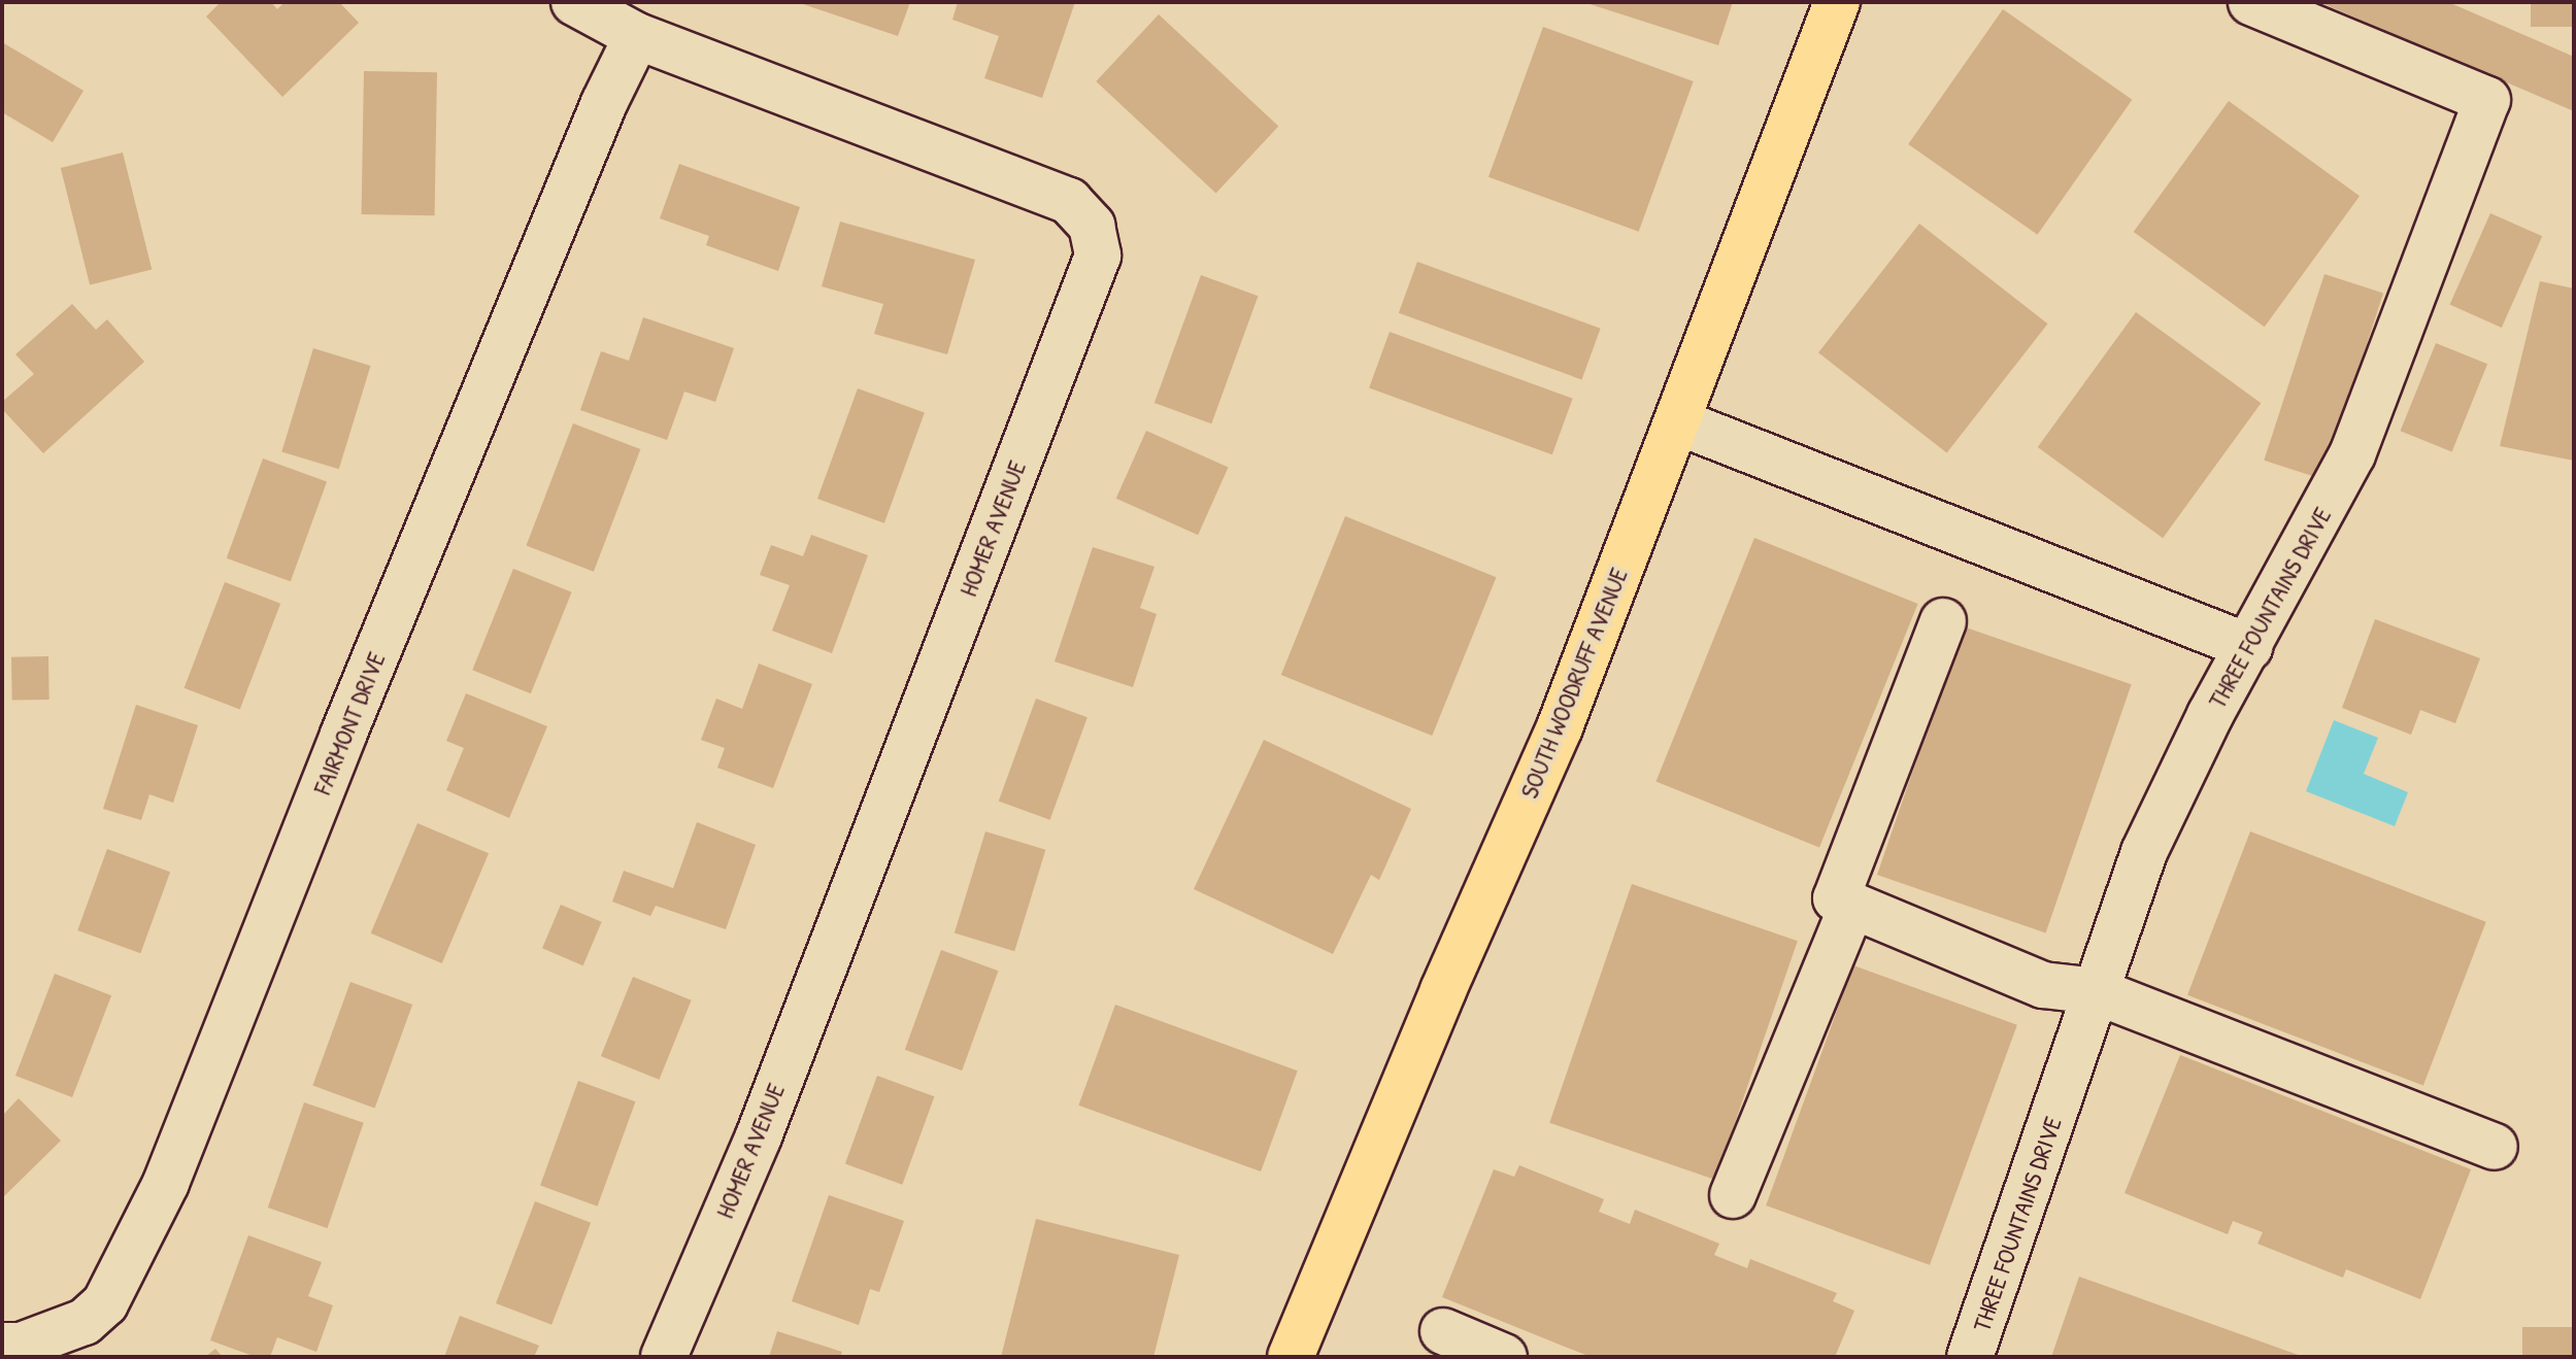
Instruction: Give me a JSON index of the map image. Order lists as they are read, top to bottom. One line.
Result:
{"streets":{"main road":["SOUTH WOODRUFF AVENUE"],"street":["HOMER AVENUE","THREE FOUNTAINS DRIVE","FAIRMONT DRIVE"]},"crossings":[["HOMER AVENUE","FAIRMONT DRIVE"]]}
